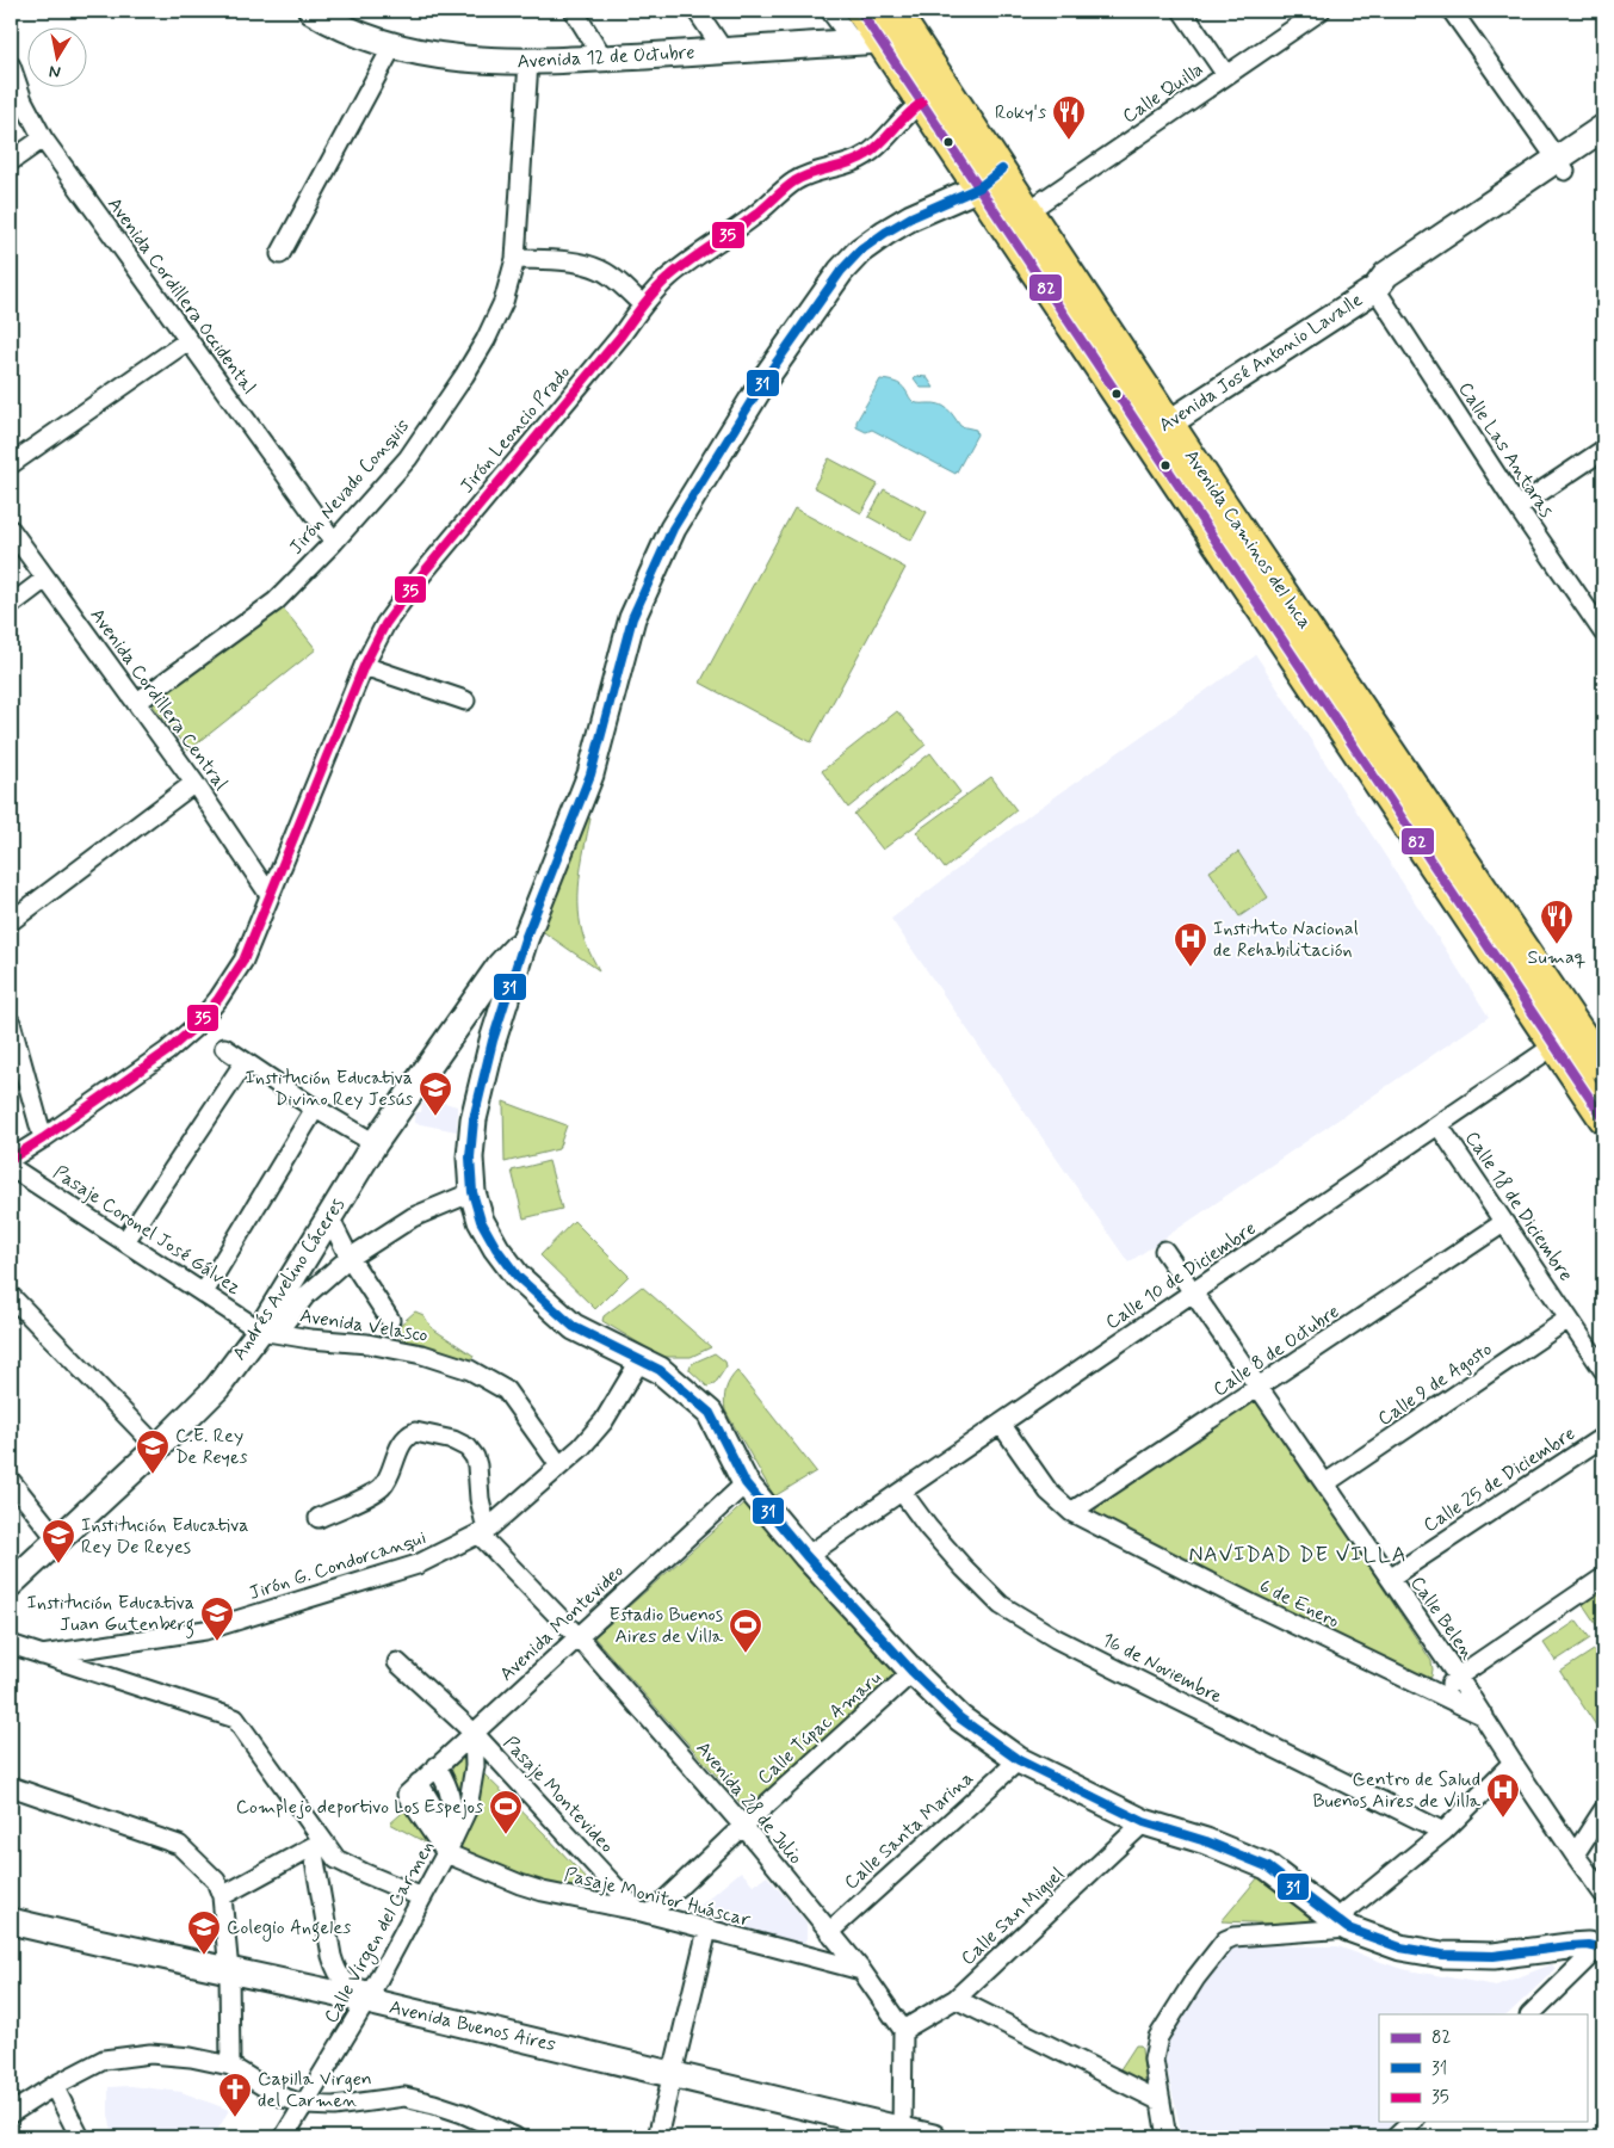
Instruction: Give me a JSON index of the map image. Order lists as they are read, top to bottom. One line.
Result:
{"streets":{"main road":["Avenida Caminos del Inca"],"street":["Avenida 12 de Octubre","Calle Quilla","Avenida Cordillera Occidental","Avenida José Antonio Lavalle","Jirón Leoncio Prado","Calle Las Antaras","Jirón Nevado Conquis","Avenida Cordillera Central","Calle 18 de Diciembre","Pasaje Coronel José Gálvez","Calle 10 de Diciembre","Andrés Avelino Cáceres","Avenida Velasco","Calle 8 de Octubre","Calle 9 de Agosto","Calle 25 de Diciembre","Jirón G. Condorcanqui","6 de Enero","Calle Belen","Avenida Montevideo","16 de Noviembre","Calle Túpac Amaru","Pasaje Montevideo","Avenida 28 de Julio","Calle Santa Marina","Pasaje Monitor Huáscar","Calle San Miguel","Calle Virgen del Carmen","Avenida Buenos Aires"]},"crossings":[["Avenida 12 de Octubre","Jirón Nevado Conquis"],["Avenida 12 de Octubre","Avenida Caminos del Inca"],["Calle Quilla","Avenida Caminos del Inca"],["Avenida Cordillera Occidental","Jirón Nevado Conquis"],["Avenida José Antonio Lavalle","Calle Las Antaras"],["Avenida José Antonio Lavalle","Avenida Caminos del Inca"],["Jirón Leoncio Prado","Avenida Caminos del Inca"],["Jirón Leoncio Prado","Avenida Cordillera Central"],["Jirón Nevado Conquis","Avenida Cordillera Central"],["Avenida Caminos del Inca","Calle 10 de Diciembre"],["Calle 18 de Diciembre","Calle 10 de Diciembre"],["Calle 18 de Diciembre","Calle 8 de Octubre"],["Calle 18 de Diciembre","Calle 9 de Agosto"],["Pasaje Coronel José Gálvez","Andrés Avelino Cáceres"],["Pasaje Coronel José Gálvez","Avenida Velasco"],["Calle 10 de Diciembre","6 de Enero"],["Calle 10 de Diciembre","Calle Belen"],["Calle 10 de Diciembre","16 de Noviembre"],["Andrés Avelino Cáceres","Avenida Velasco"],["Avenida Velasco","Jirón G. Condorcanqui"],["Calle 8 de Octubre","6 de Enero"],["Calle 8 de Octubre","Calle Belen"],["Calle 9 de Agosto","Calle Belen"],["Calle 25 de Diciembre","Calle Belen"],["Jirón G. Condorcanqui","Avenida 28 de Julio"],["6 de Enero","Calle Belen"],["Avenida Montevideo","Pasaje Montevideo"],["Avenida Montevideo","Avenida 28 de Julio"],["Avenida Montevideo","Calle Virgen del Carmen"],["Calle Túpac Amaru","Pasaje Montevideo"],["Calle Túpac Amaru","Avenida 28 de Julio"],["Calle Túpac Amaru","Pasaje Monitor Huáscar"],["Pasaje Montevideo","Pasaje Monitor Huáscar"],["Pasaje Montevideo","Calle Virgen del Carmen"],["Avenida 28 de Julio","Calle Santa Marina"],["Avenida 28 de Julio","Pasaje Monitor Huáscar"],["Avenida 28 de Julio","Calle San Miguel"],["Pasaje Monitor Huáscar","Calle Virgen del Carmen"],["Calle Virgen del Carmen","Avenida Buenos Aires"]],"districts":["NAVIDAD DE VILLA"],"places":{"restaurant":["Roky's","Sumaq"],"hospital":["Instituto Nacional de Rehabilitación","Centro de Salud Buenos Aires de Villa"],"school or university":["Institución Educativa Divino Rey Jesús","C.E. Rey De Reyes","Institución Educativa Rey De Reyes","Institución Educativa Juan Gutenberg","Colegio Angeles"],"sports":["Estadio Buenos Aires de Villa","Complejo deportivo Los Espejos"],"church":["Capilla Virgen del Carmen"]},"lines":["transit line 82","transit line 35","transit line 31"],"legend":["82","31","35"],"north":"bottom"}
